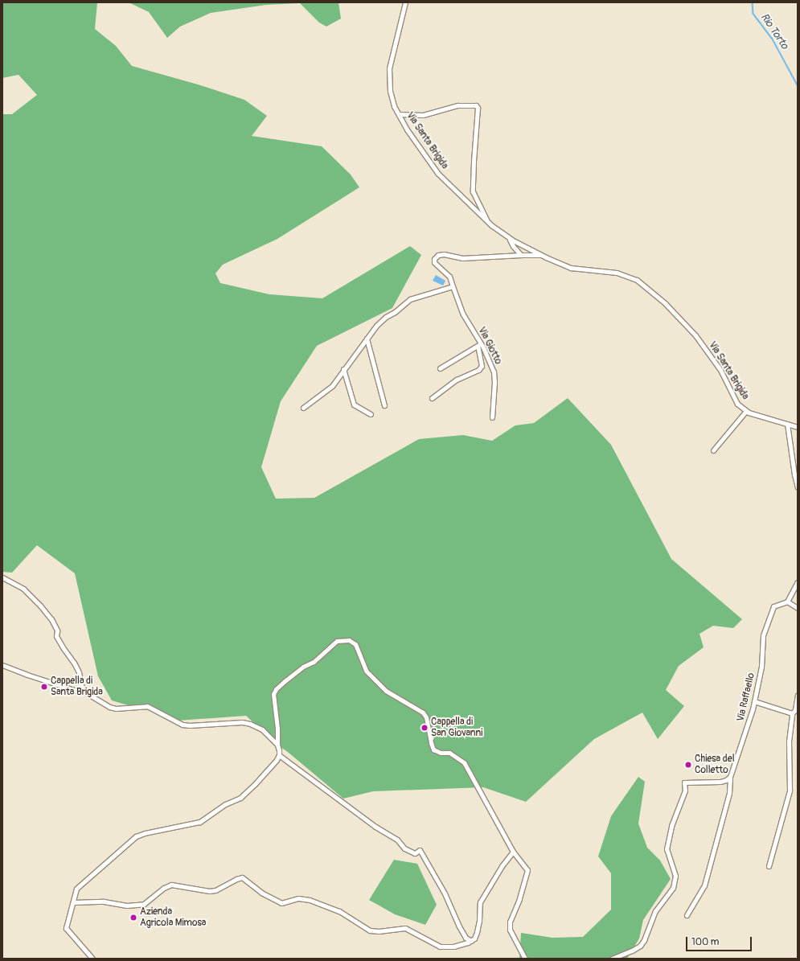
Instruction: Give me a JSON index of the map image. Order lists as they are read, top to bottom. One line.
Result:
{"streets":{"street":["Via Santa Brigida","Via Giotto","Via Raffaello"]},"water":["Rio Torto"],"places":["Cappella di Santa Brigida","Cappella di San Giovanni","Chiesa del Colletto","Azienda Agricola Mimosa"],"scale_bar":"100 m"}
